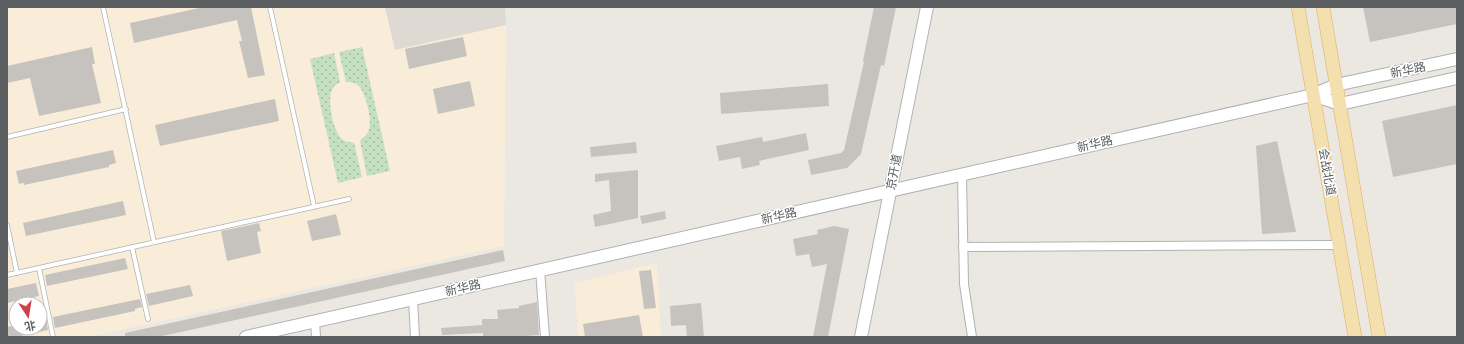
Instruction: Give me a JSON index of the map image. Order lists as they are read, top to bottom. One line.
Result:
{"streets":{"main road":["新华路","京开道","会战北道"]},"crossings":[["新华路","京开道"],["新华路","会战北道"]],"north":"bottom"}
